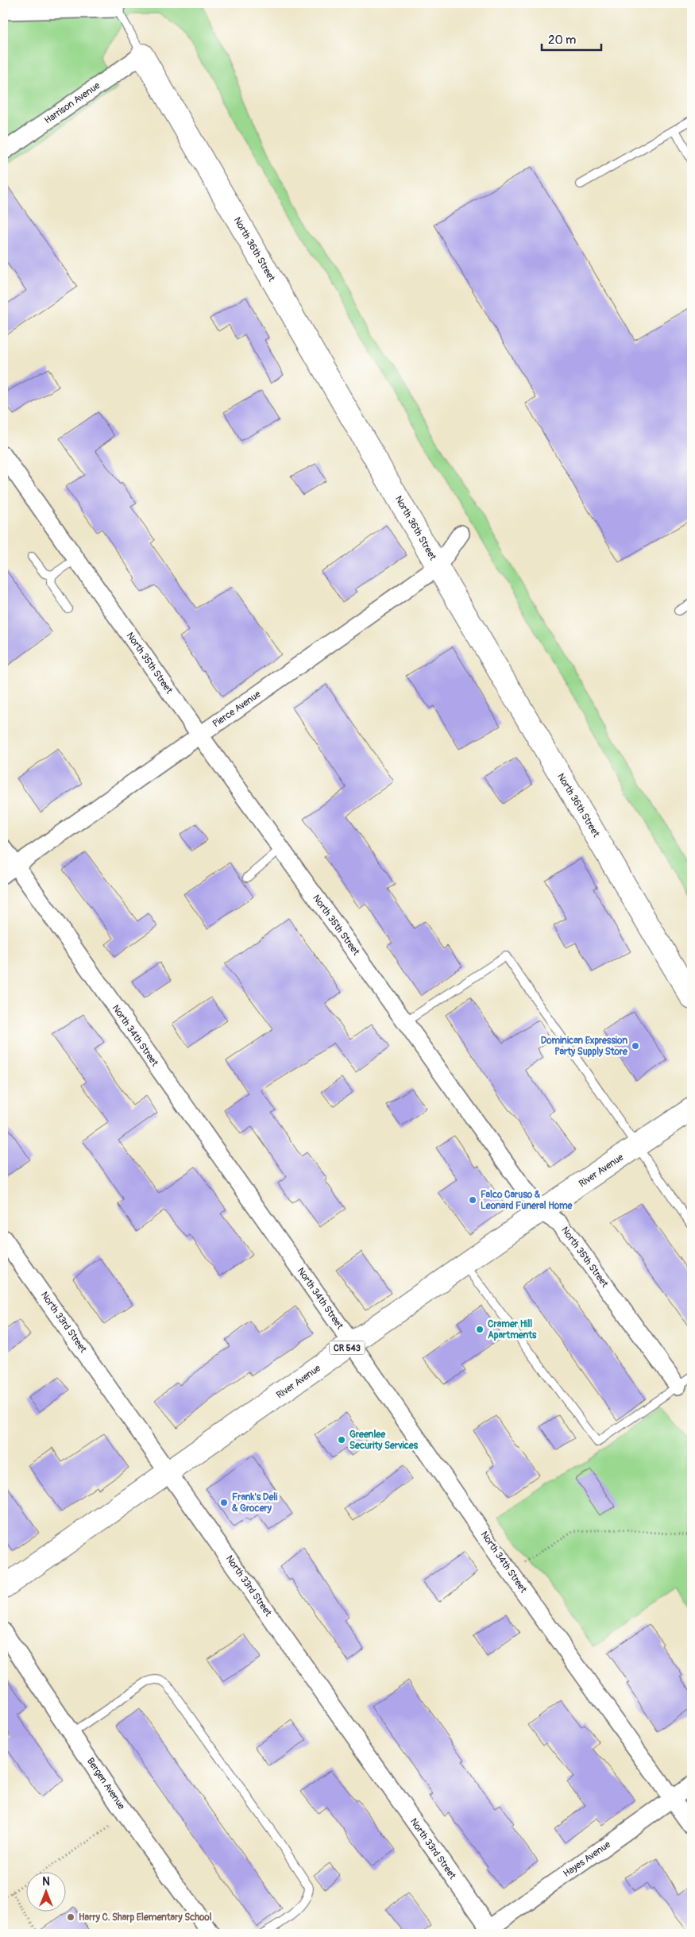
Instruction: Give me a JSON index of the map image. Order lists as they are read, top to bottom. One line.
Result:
{"streets":{"street":["Harrison Avenue","North 36th Street","North 35th Street","Pierce Avenue","North 34th Street","River Avenue","North 33rd Street","CR 543","Bergen Avenue","Hayes Avenue"]},"crossings":[["Harrison Avenue","North 36th Street"],["North 36th Street","Pierce Avenue"],["North 35th Street","Pierce Avenue"],["North 35th Street","River Avenue"],["Pierce Avenue","North 34th Street"],["North 34th Street","River Avenue"],["North 34th Street","Hayes Avenue"],["River Avenue","North 33rd Street"],["North 33rd Street","Hayes Avenue"]],"places":["Dominican Expression Party Supply Store","Falco Caruso & Leonard Funeral Home","Cramer Hill Apartments","Greenlee Security Services","Frank's Deli & Grocery","Harry C. Sharp Elementary School"],"scale_bar":"20 m","north":"top"}
